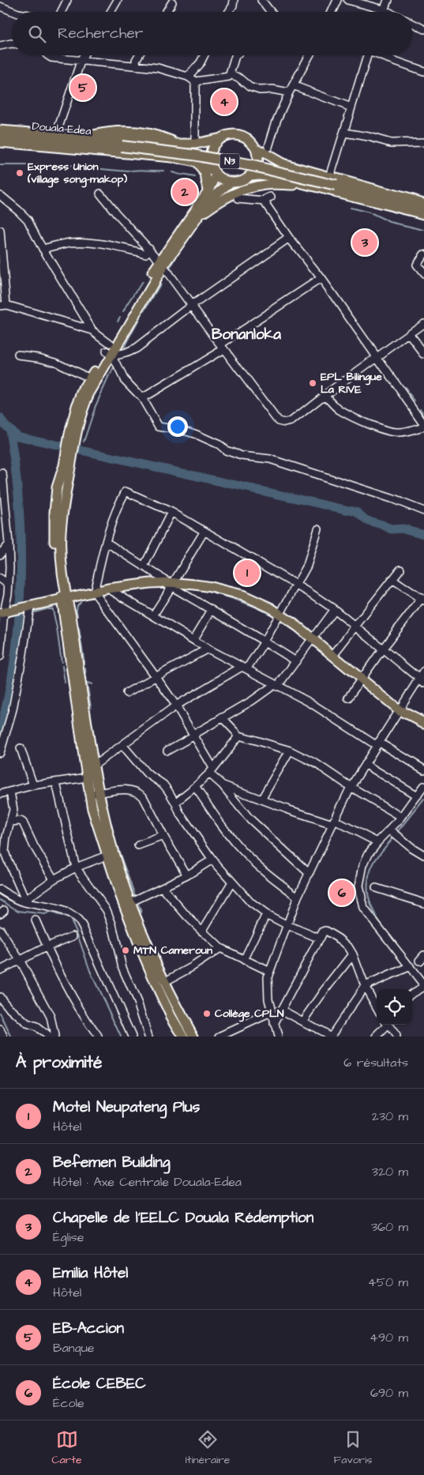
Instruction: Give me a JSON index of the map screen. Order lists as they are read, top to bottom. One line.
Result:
{"streets":{"highway":["Douala-Edea","N3"]},"districts":["Bonanloka"],"places":["Express Union (village song-makop)","EPL Bilingue La RIVE","MTN Cameroun","Collège CPLN"],"page":{"search":"Rechercher","pins":["5","4","2","3","1","6"],"heading":["À proximité","6 résultats"],"list":[{"mark":"1","name":"Motel Neupateng Plus","note":"Hôtel","value":"230 m"},{"mark":"2","name":"Befemen Building","note":"Hôtel · Axe Centrale Douala-Edea","value":"320 m"},{"mark":"3","name":"Chapelle de l'EELC Douala Rédemption","note":"Église","value":"360 m"},{"mark":"4","name":"Emilia Hôtel","note":"Hôtel","value":"450 m"},{"mark":"5","name":"EB-Accion","note":"Banque","value":"490 m"},{"mark":"6","name":"École CEBEC","note":"École","value":"690 m"}],"nav":["Carte","Itinéraire","Favoris"]}}
